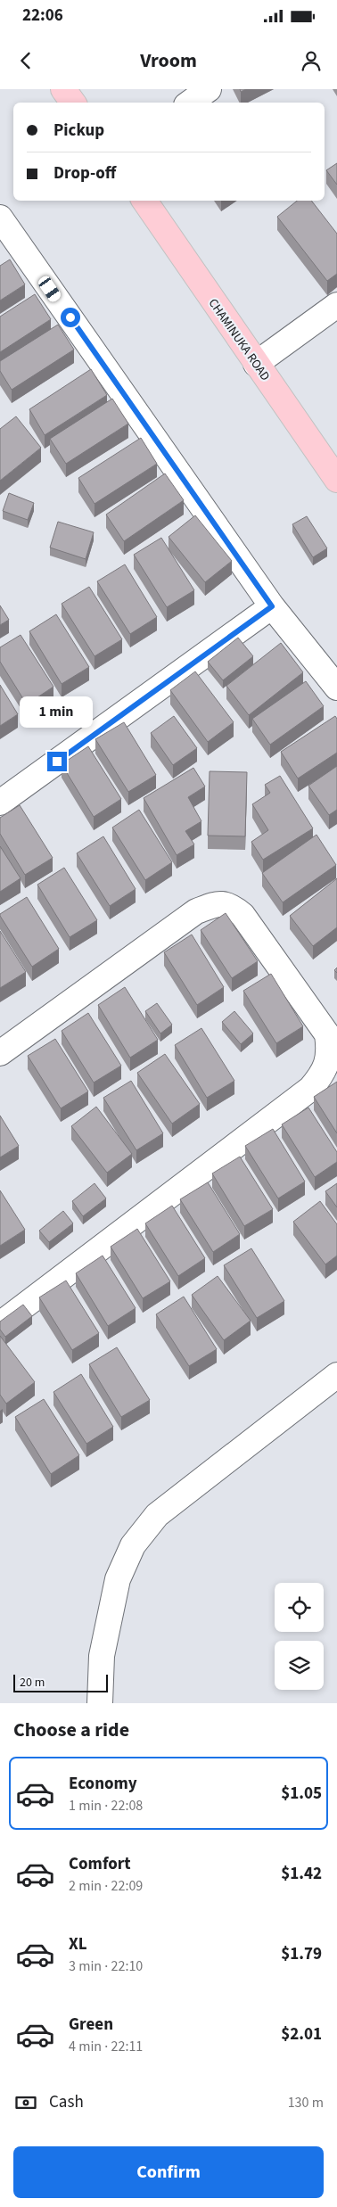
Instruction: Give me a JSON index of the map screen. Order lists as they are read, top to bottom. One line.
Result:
{"streets":{"main road":["CHAMINUKA ROAD"]},"scale_bar":"20 m","page":{"status":"22:06","header":"Vroom","banner":["Pickup","Drop-off"],"bubble":"1 min","scale":"20 m","heading":"Choose a ride","list":[{"name":"Economy","note":"1 min · 22:08","value":"$1.05"},{"name":"Comfort","note":"2 min · 22:09","value":"$1.42"},{"name":"XL","note":"3 min · 22:10","value":"$1.79"},{"name":"Green","note":"4 min · 22:11","value":"$2.01"}],"pay":["Cash","130 m"],"buttons":"Confirm"}}
